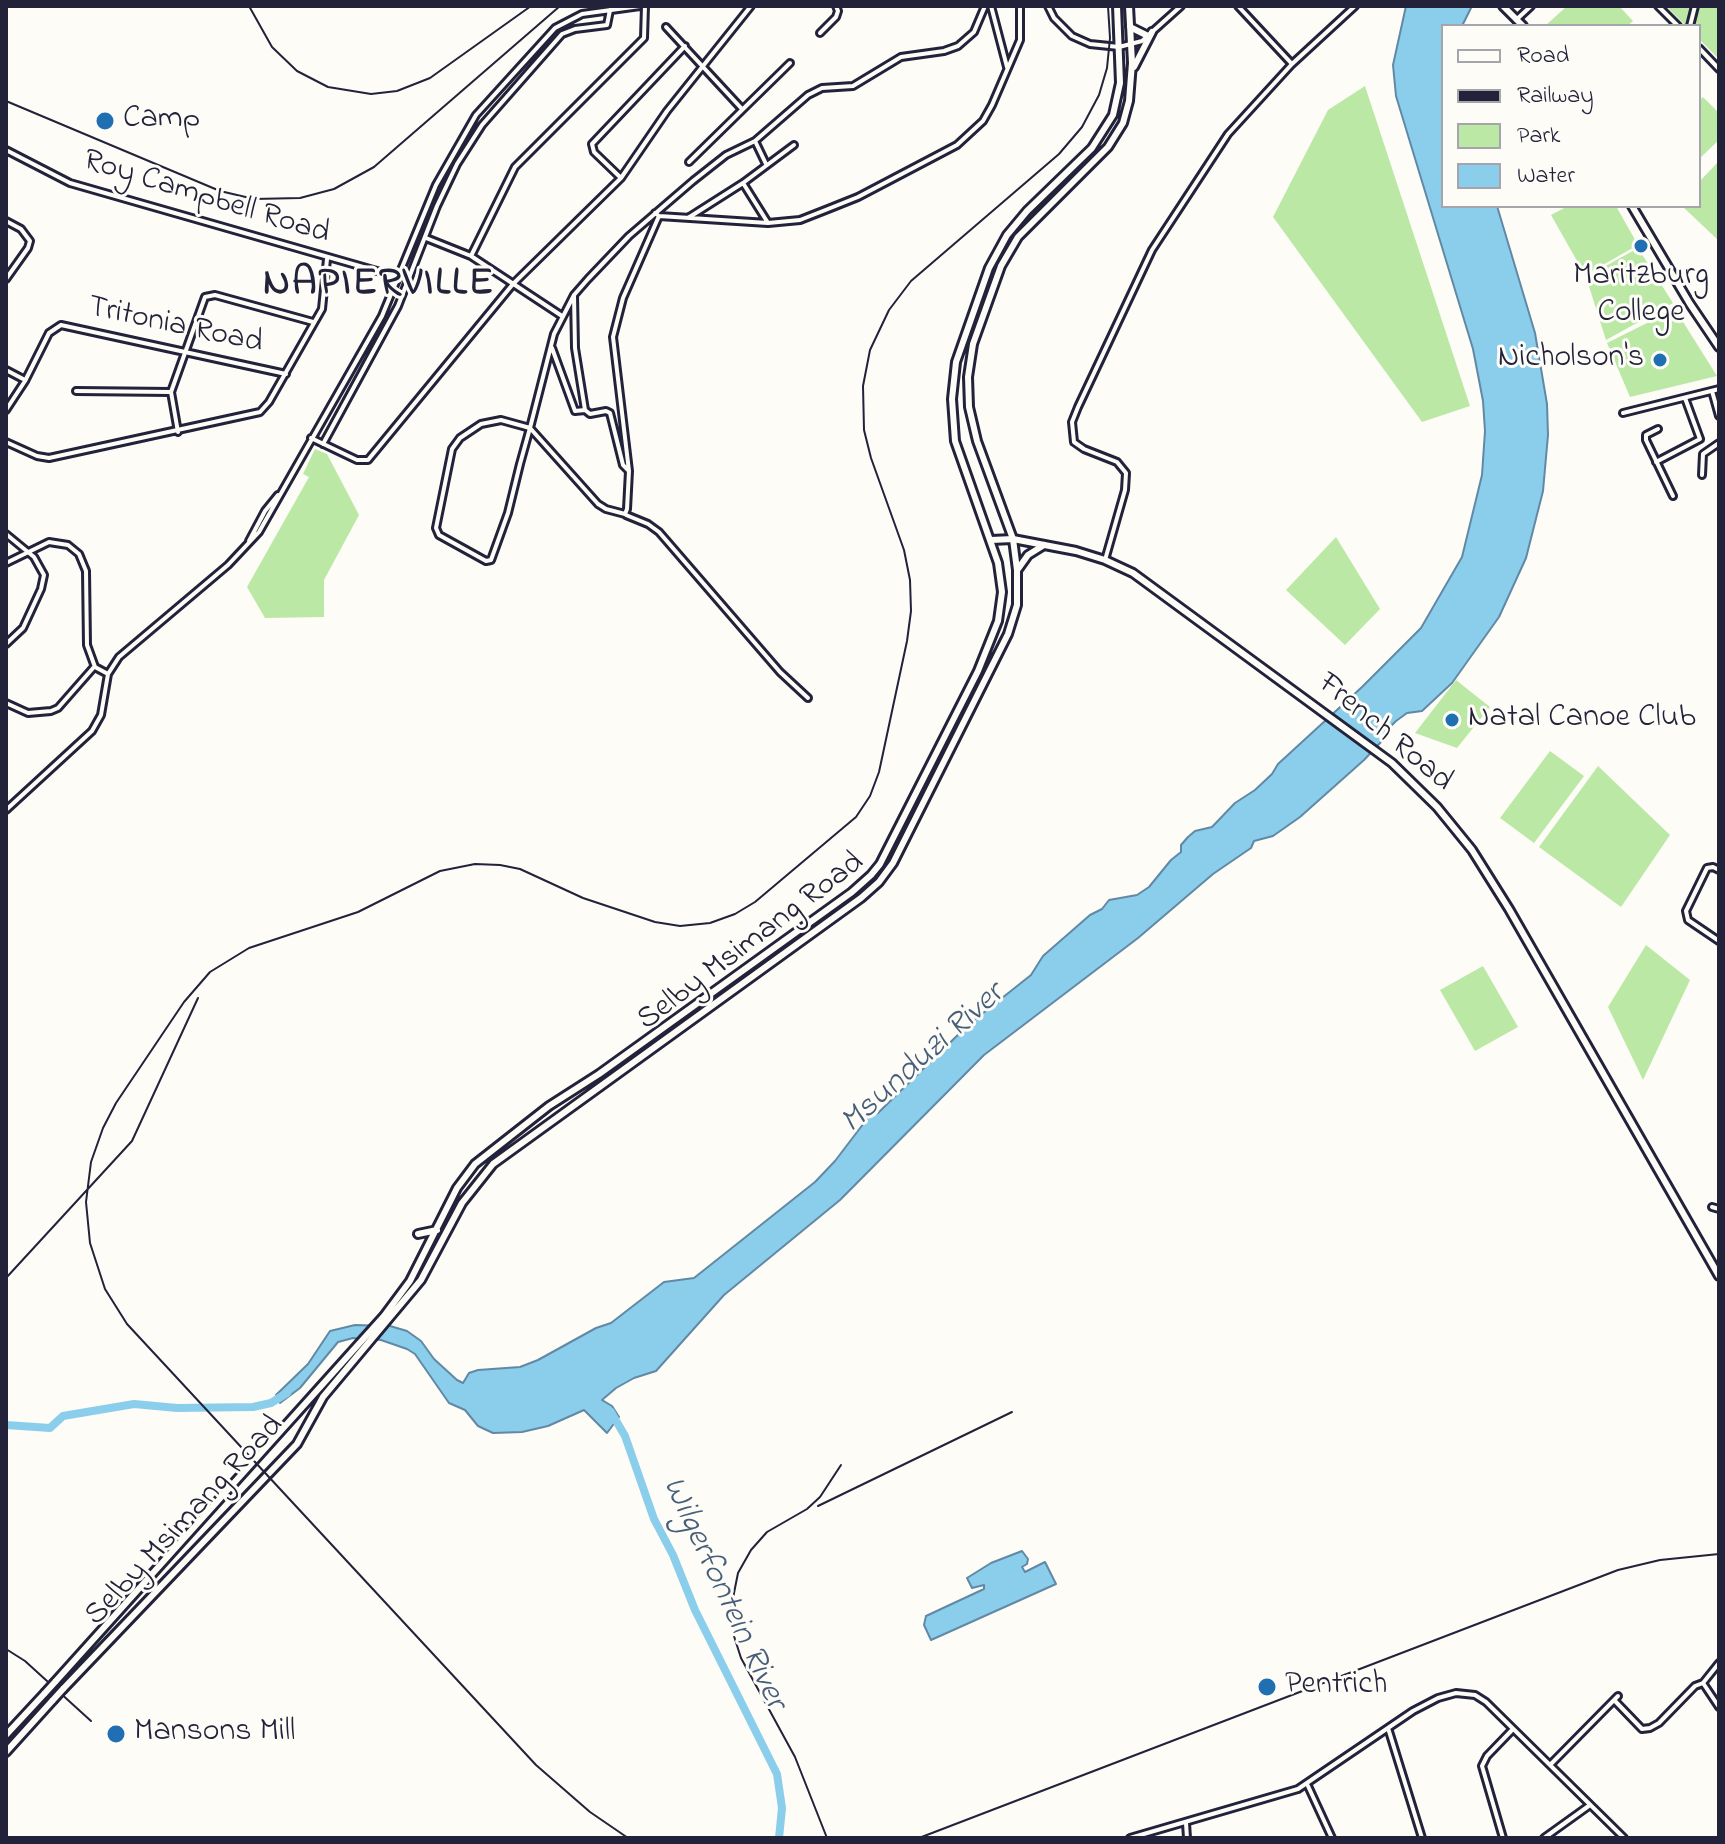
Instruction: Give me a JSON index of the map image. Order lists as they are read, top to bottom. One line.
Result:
{"streets":{"main road":["French Road","Selby Msimang Road"],"street":["Roy Campbell Road","Tritonia Road"]},"crossings":[["French Road","Selby Msimang Road"]],"districts":["NAPIERVILLE"],"water":["Msunduzi River","Wilgerfontein River"],"places":["Camp","Maritzburg College","Nicholson's","Natal Canoe Club","Pentrich","Mansons Mill"],"legend":["Road","Railway","Park","Water"]}
